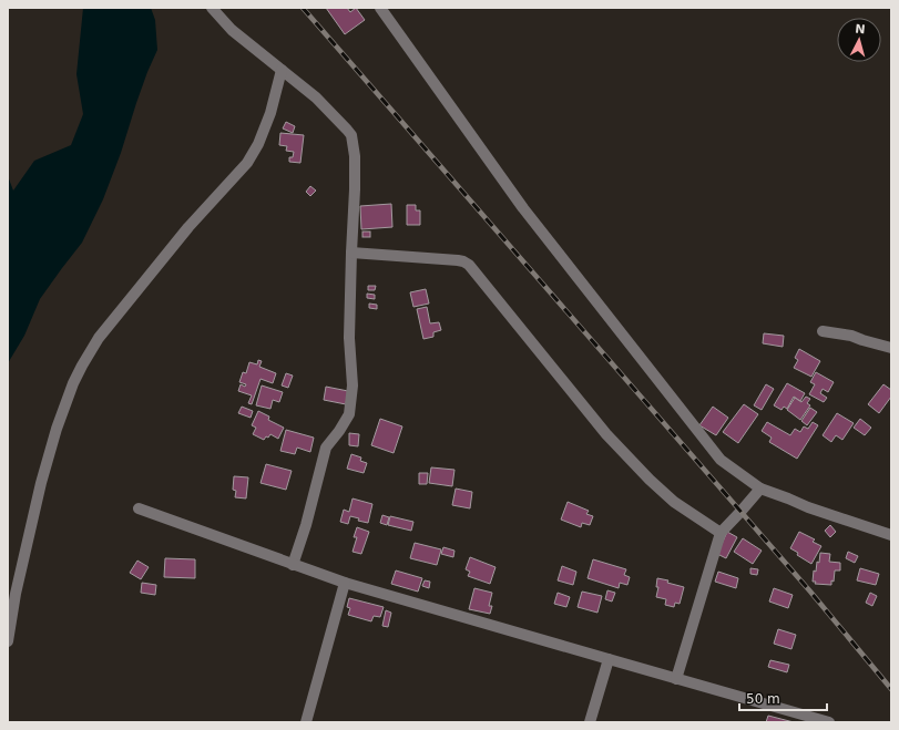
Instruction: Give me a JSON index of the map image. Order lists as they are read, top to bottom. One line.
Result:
{"scale_bar":"50 m","north":"top"}
